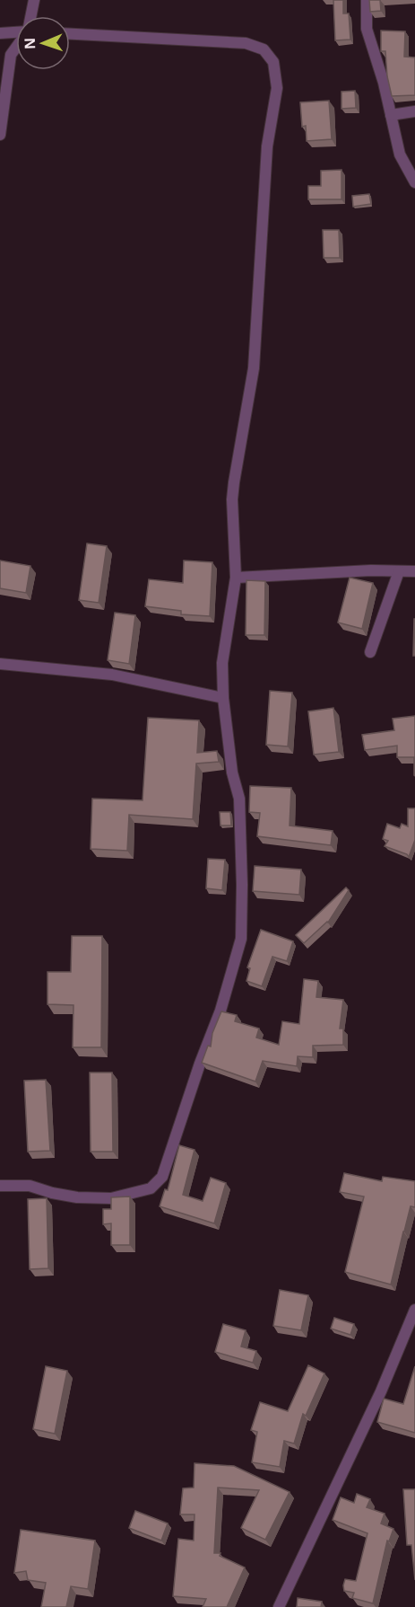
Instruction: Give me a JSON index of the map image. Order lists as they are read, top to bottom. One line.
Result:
{"north":"left"}
